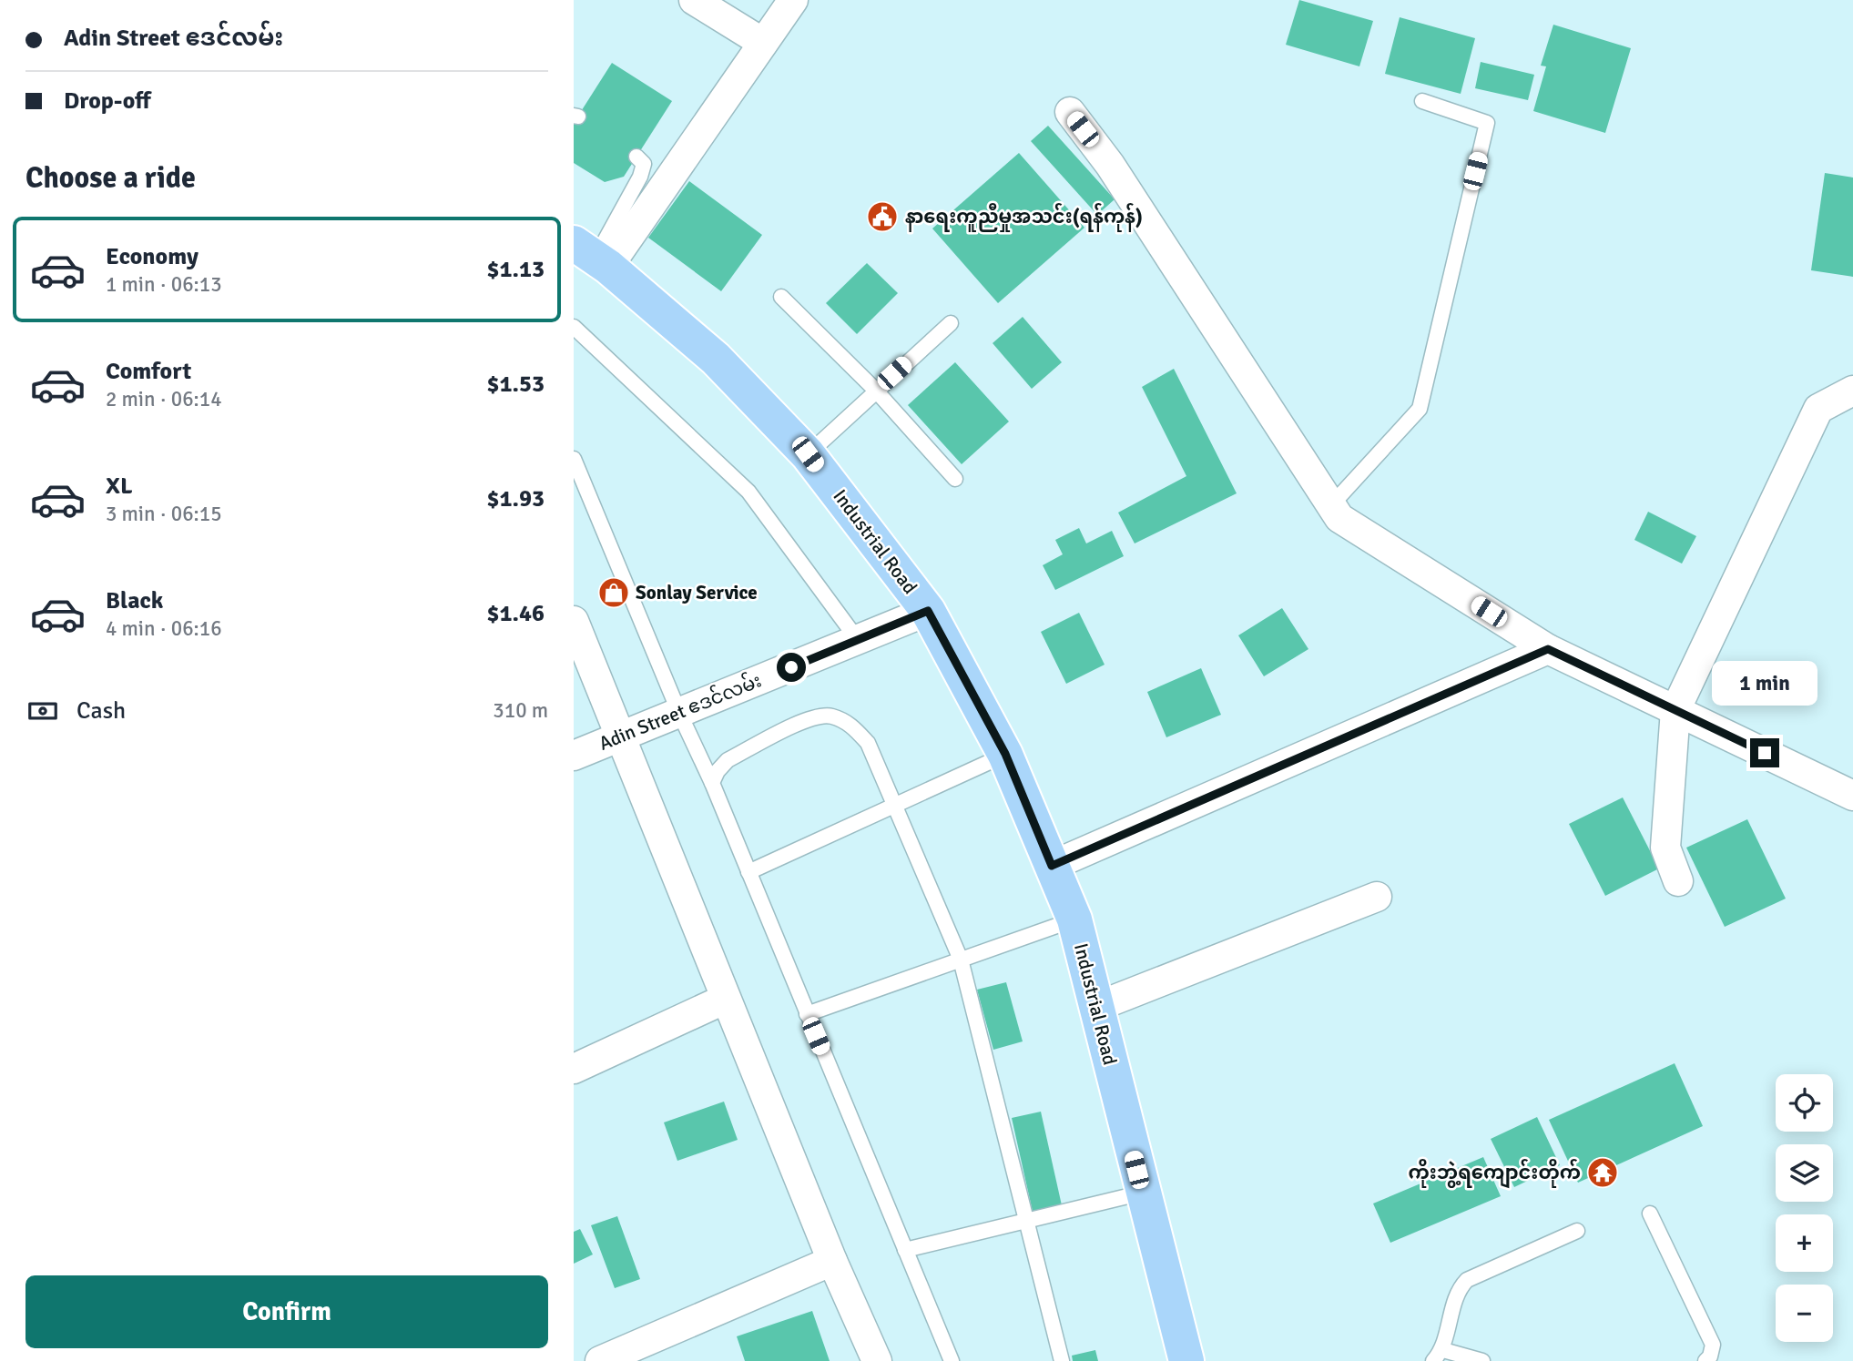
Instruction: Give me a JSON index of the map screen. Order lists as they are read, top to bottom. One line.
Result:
{"streets":{"main road":["Industrial Road"],"street":["Adin Street ဧဒင်လမ်း"]},"crossings":[["Industrial Road","Adin Street ဧဒင်လမ်း"]],"places":{"public building":["နာရေးကူညီမှုအသင်း(ရန်ကုန်)"],"shop":["Sonlay Service"],"temple":["ကိုးဘွဲ့ရကျောင်းတိုက်"]},"page":{"banner":["Adin Street ဧဒင်လမ်း","Drop-off"],"heading":"Choose a ride","list":[{"name":"Economy","note":"1 min · 06:13","value":"$1.13"},{"name":"Comfort","note":"2 min · 06:14","value":"$1.53"},{"name":"XL","note":"3 min · 06:15","value":"$1.93"},{"name":"Black","note":"4 min · 06:16","value":"$1.46"}],"bubble":"1 min","pay":["Cash","310 m"],"map_buttons":["+","−"],"buttons":"Confirm"}}
